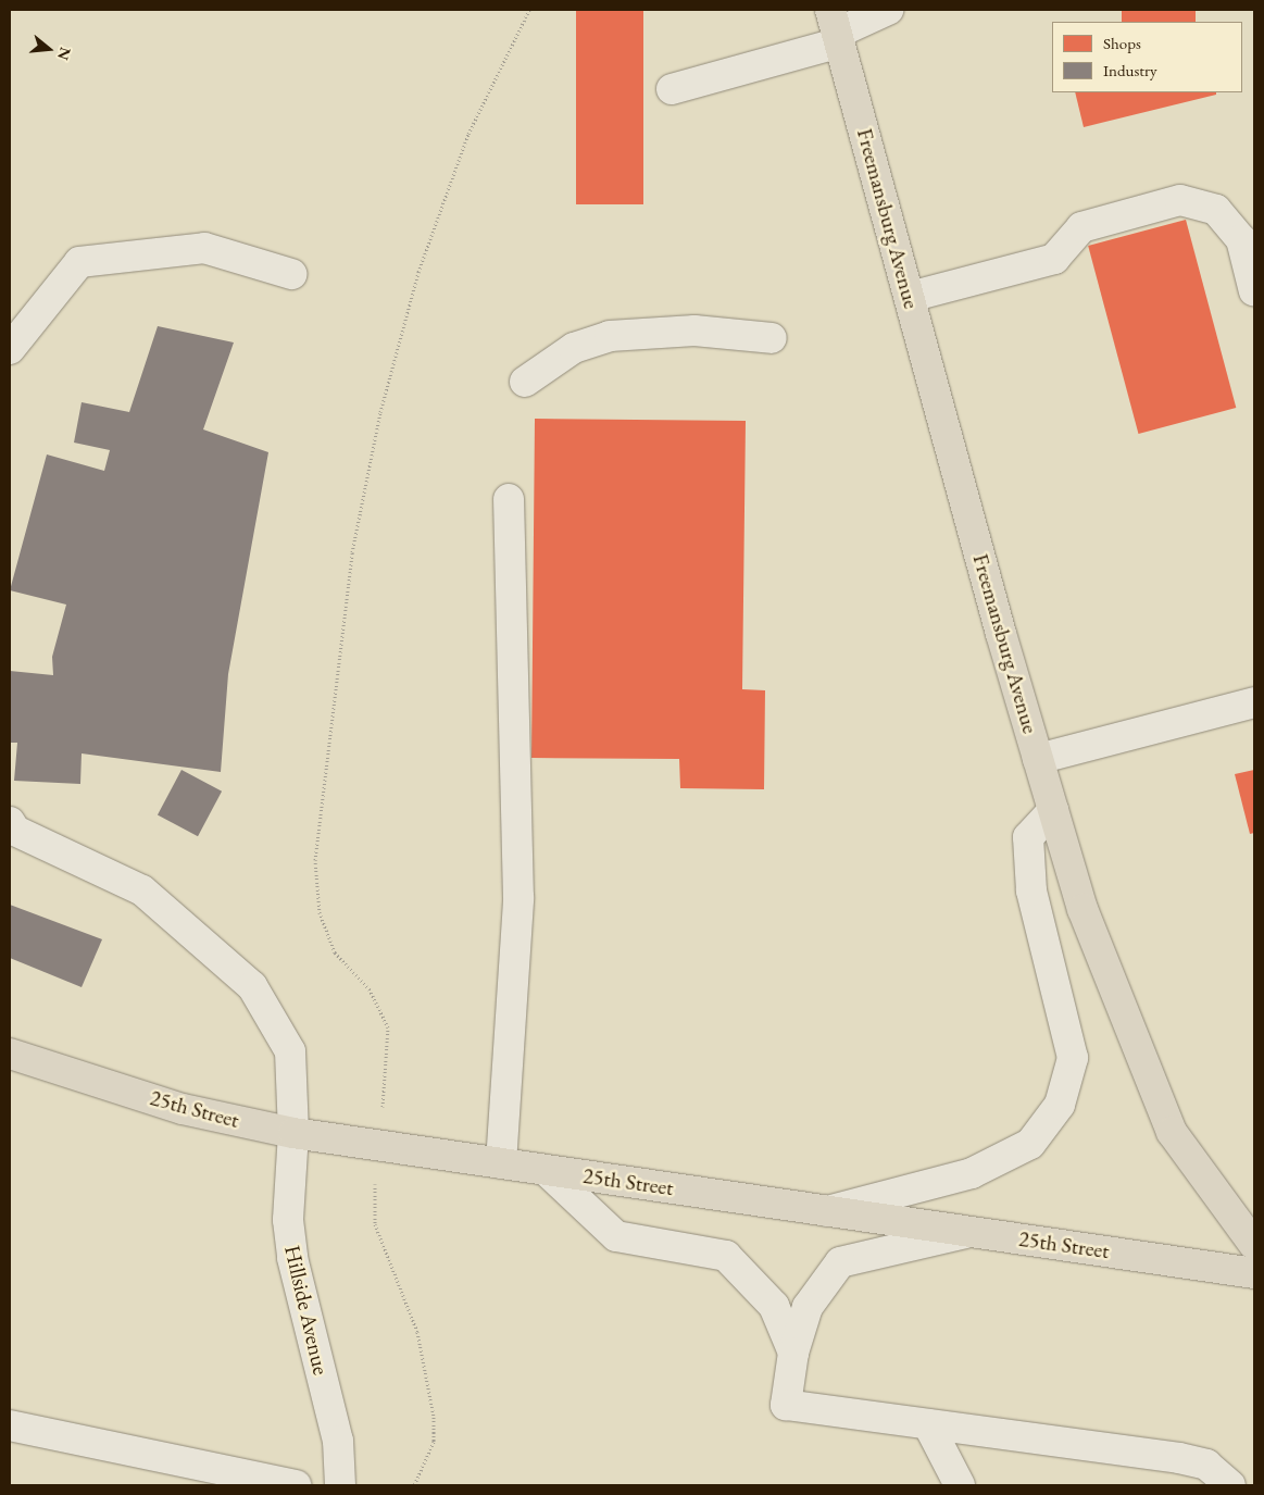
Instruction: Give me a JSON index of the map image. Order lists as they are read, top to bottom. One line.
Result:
{"streets":{"main road":["Freemansburg Avenue","25th Street"],"street":["Hillside Avenue"]},"crossings":[["25th Street","Hillside Avenue"]],"legend":["Shops","Industry"],"north":"right"}
